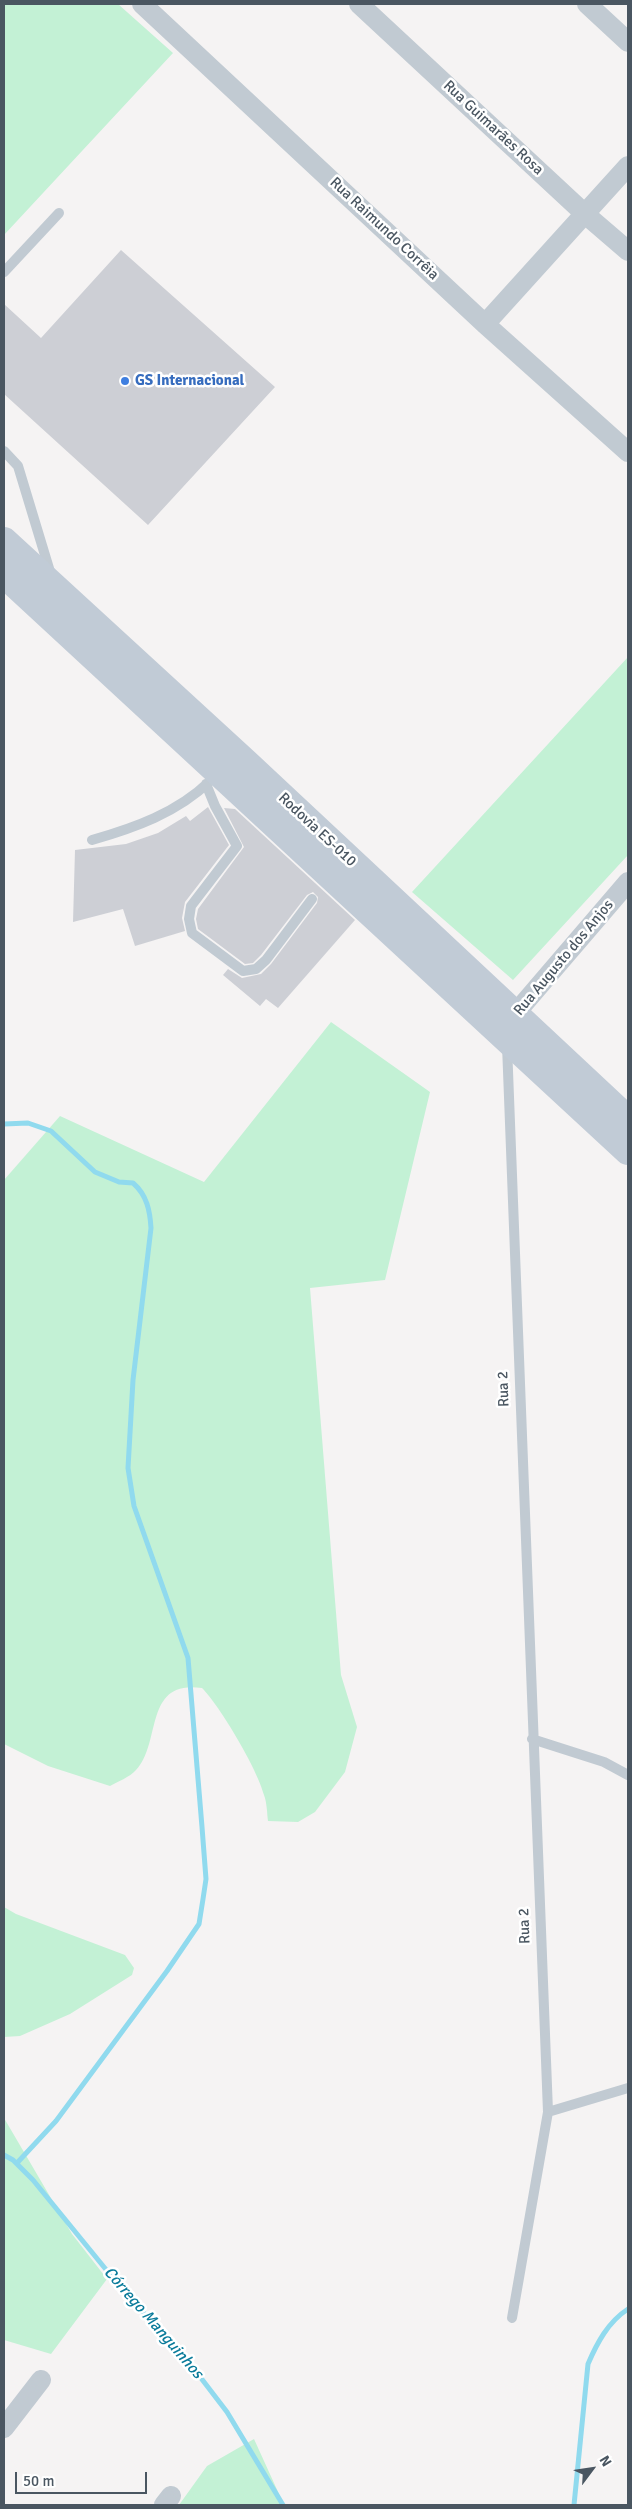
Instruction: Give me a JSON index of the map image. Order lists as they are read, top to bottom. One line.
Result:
{"streets":{"main road":["Rodovia ES-010"],"street":["Rua Guimarães Rosa","Rua Raimundo Corrêia","Rua Augusto dos Anjos"],"lane":["Rua 2"]},"crossings":[["Rodovia ES-010","Rua Augusto dos Anjos"],["Rodovia ES-010","Rua 2"],["Rua Augusto dos Anjos","Rua 2"]],"water":["Córrego Manguinhos"],"places":["GS Internacional"],"scale_bar":"50 m","north":"top right"}
